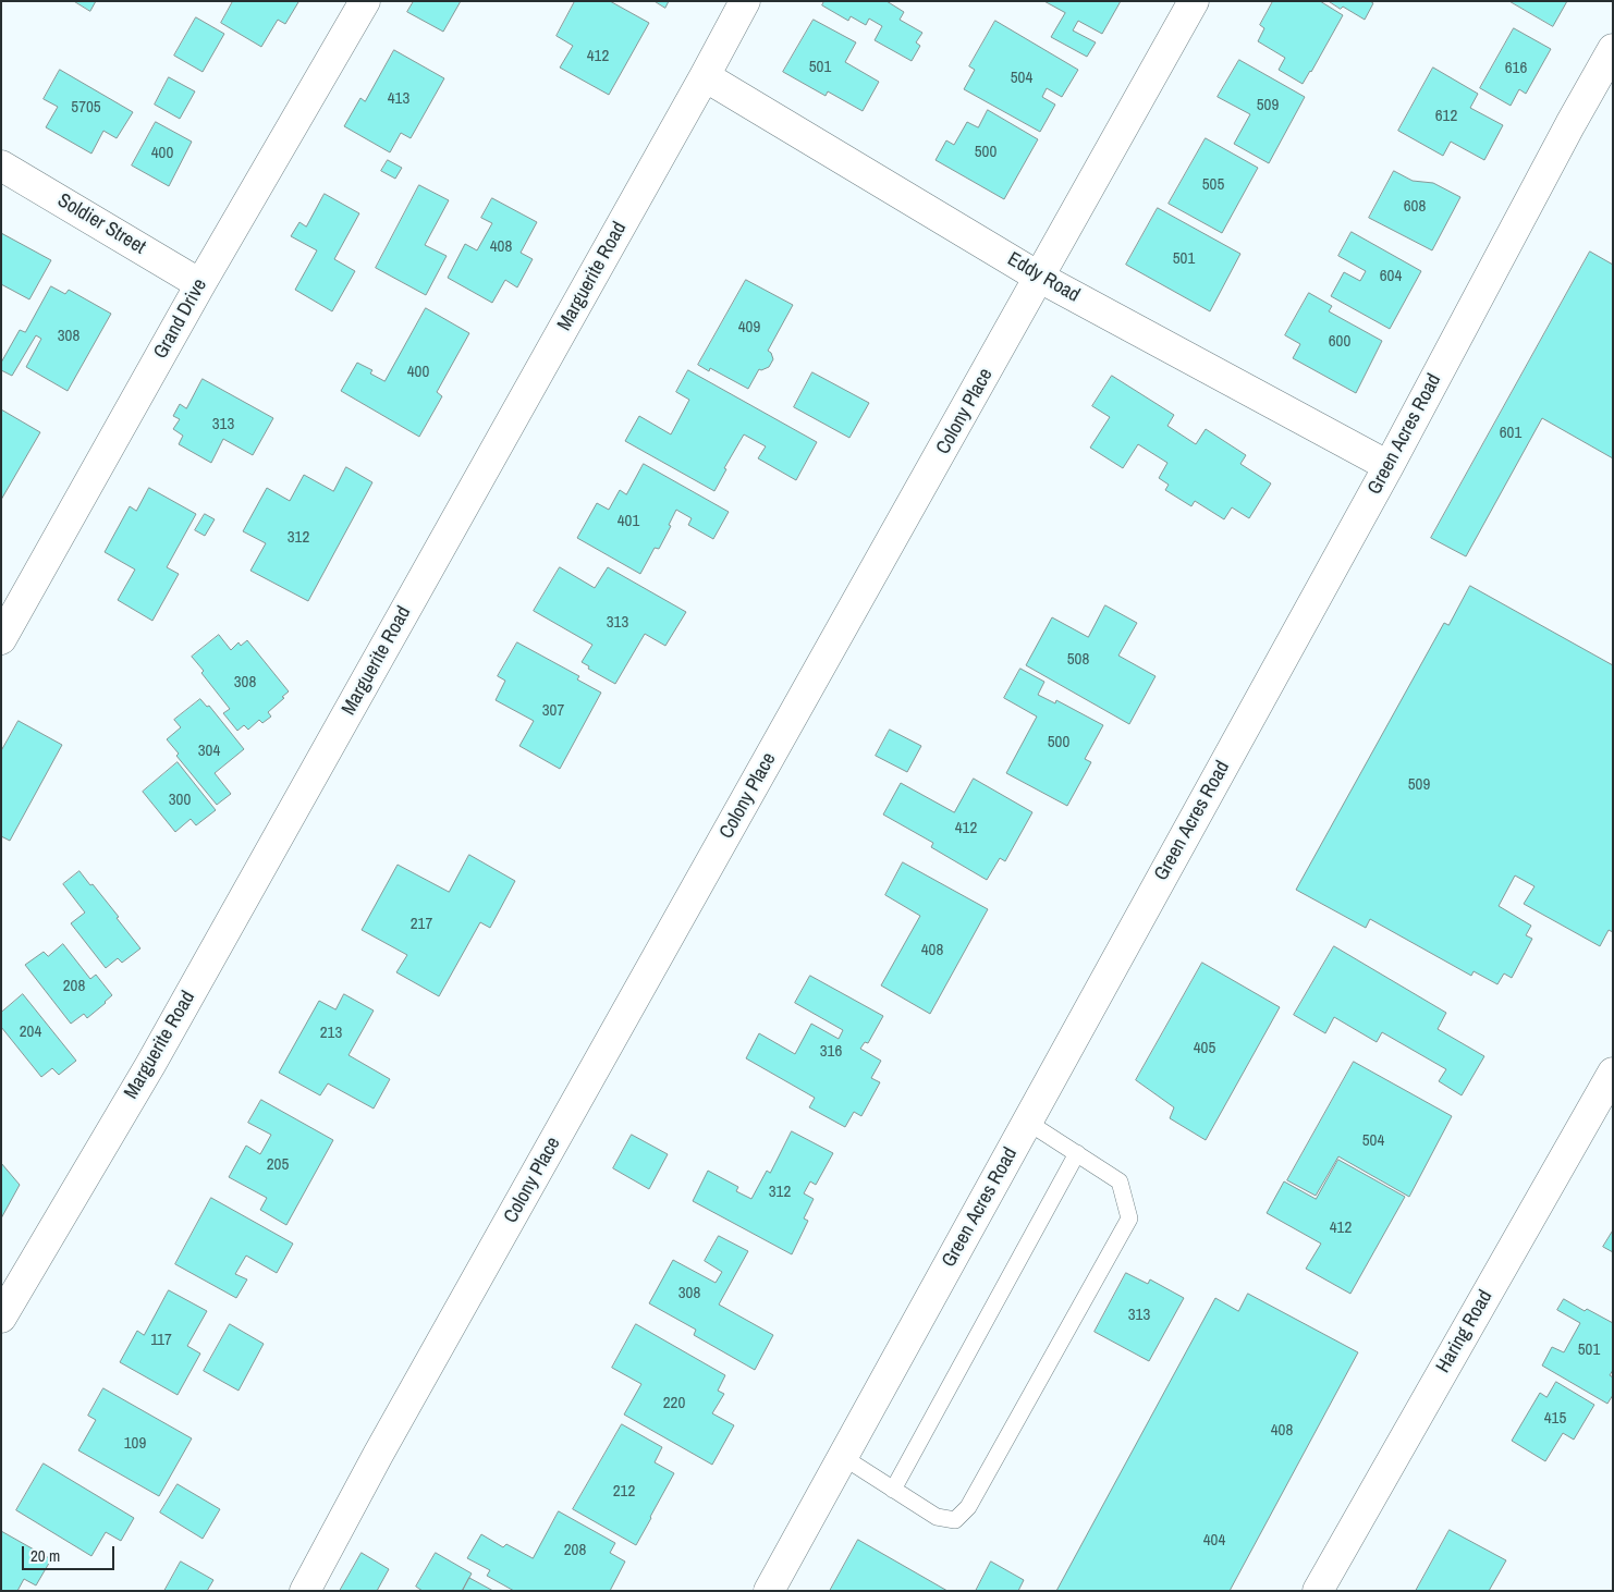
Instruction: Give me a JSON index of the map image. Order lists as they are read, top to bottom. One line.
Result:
{"streets":{"street":["Soldier Street","Marguerite Road","Eddy Road","Grand Drive","Colony Place","Green Acres Road","Haring Road"]},"crossings":[["Soldier Street","Grand Drive"],["Marguerite Road","Eddy Road"],["Eddy Road","Colony Place"],["Eddy Road","Green Acres Road"]],"house_numbers":["412","501","616","504","413","509","5705","612","500","400","505","608","408","501","604","409","308","600","400","313","601","401","312","313","508","308","307","500","304","509","300","412","217","408","208","204","213","405","316","504","205","312","412","308","313","117","501","220","415","408","109","212","404","208"],"scale_bar":"20 m"}
